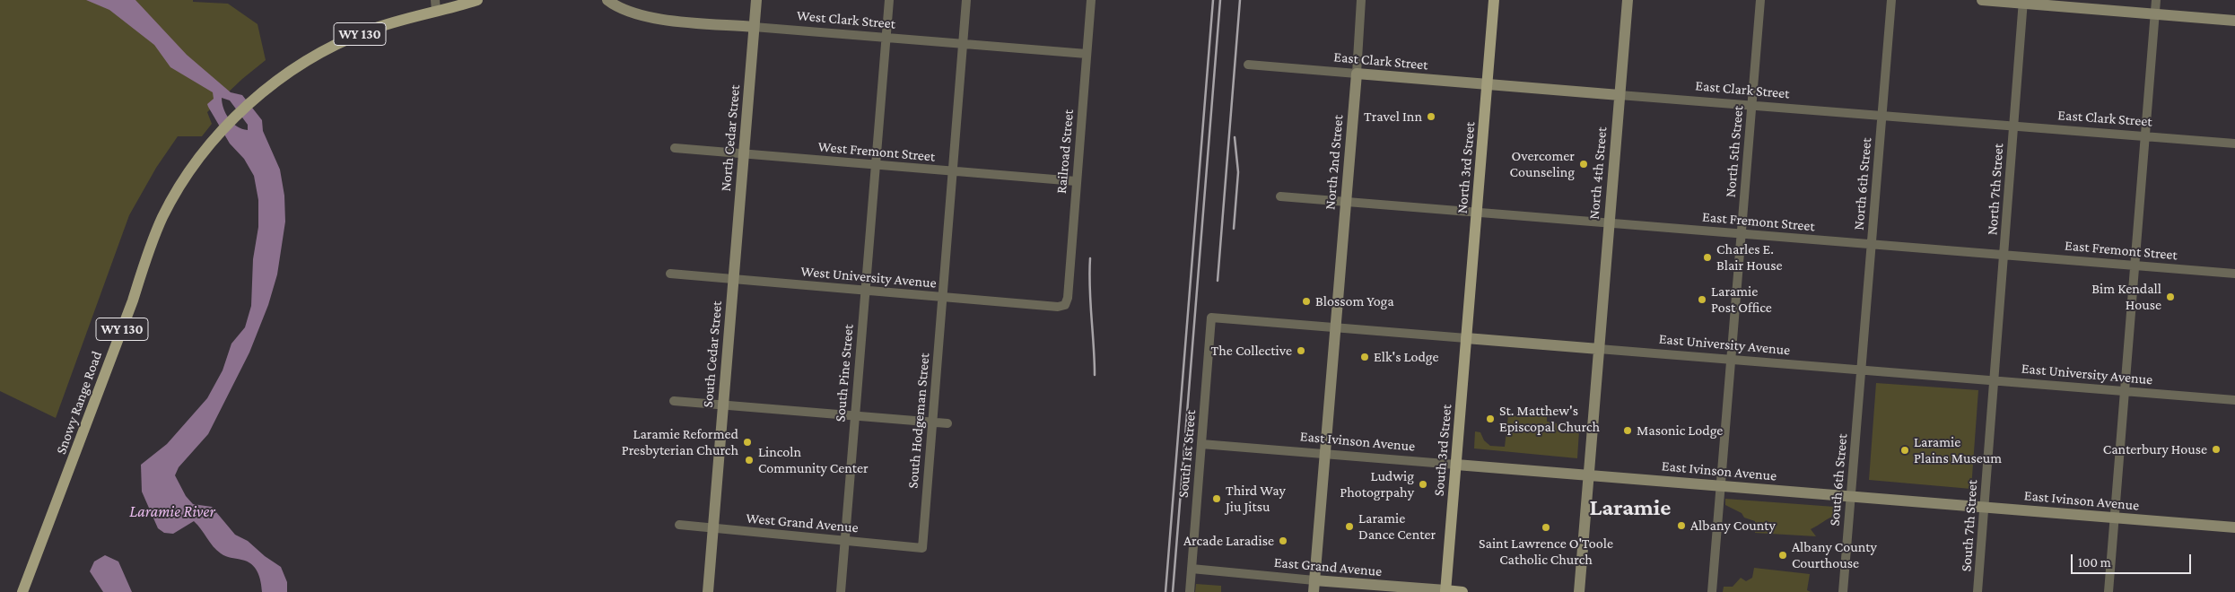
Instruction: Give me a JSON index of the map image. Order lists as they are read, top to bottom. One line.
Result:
{"streets":{"main road":["WY 130","North 3rd Street","Snowy Range Road","South 3rd Street","East Grand Avenue"],"street":["West Clark Street","East Clark Street","North Cedar Street","West Fremont Street","Railroad Street","North 5th Street","North 2nd Street","North 4th Street","North 6th Street","North 7th Street","East Fremont Street","West University Avenue","East University Avenue","South Cedar Street","South Pine Street","South Hodgeman Street","East Ivinson Avenue","South 1st Street","South 6th Street","West Grand Avenue","South 7th Street"]},"crossings":[["West Clark Street","North Cedar Street"],["West Clark Street","Railroad Street"],["West Clark Street","South Pine Street"],["West Clark Street","South Hodgeman Street"],["East Clark Street","North 5th Street"],["East Clark Street","North 2nd Street"],["East Clark Street","North 3rd Street"],["East Clark Street","North 4th Street"],["East Clark Street","North 6th Street"],["East Clark Street","North 7th Street"],["North Cedar Street","West Fremont Street"],["North Cedar Street","West University Avenue"],["North Cedar Street","South Cedar Street"],["West Fremont Street","Railroad Street"],["West Fremont Street","South Pine Street"],["West Fremont Street","South Hodgeman Street"],["Railroad Street","West University Avenue"],["North 5th Street","East Fremont Street"],["North 5th Street","East University Avenue"],["North 5th Street","East Ivinson Avenue"],["North 2nd Street","East Fremont Street"],["North 2nd Street","East University Avenue"],["North 2nd Street","East Ivinson Avenue"],["North 2nd Street","East Grand Avenue"],["North 3rd Street","East Fremont Street"],["North 3rd Street","East University Avenue"],["North 3rd Street","South 3rd Street"],["North 4th Street","East Fremont Street"],["North 4th Street","East University Avenue"],["North 4th Street","East Ivinson Avenue"],["North 6th Street","East Fremont Street"],["North 6th Street","East University Avenue"],["North 6th Street","South 6th Street"],["North 7th Street","East Fremont Street"],["North 7th Street","East University Avenue"],["North 7th Street","South 7th Street"],["West University Avenue","South Cedar Street"],["West University Avenue","South Pine Street"],["West University Avenue","South Hodgeman Street"],["East University Avenue","South 3rd Street"],["East University Avenue","South 1st Street"],["East University Avenue","South 6th Street"],["East University Avenue","South 7th Street"],["South Cedar Street","West Grand Avenue"],["South Pine Street","West Grand Avenue"],["South Hodgeman Street","West Grand Avenue"],["East Ivinson Avenue","South 3rd Street"],["East Ivinson Avenue","South 1st Street"],["East Ivinson Avenue","South 6th Street"],["East Ivinson Avenue","South 7th Street"],["South 3rd Street","East Grand Avenue"],["South 1st Street","East Grand Avenue"]],"districts":["Laramie"],"water":["Laramie River"],"places":["Travel Inn","Overcomer Counseling","Charles E. Blair House","Bim Kendall House","Laramie Post Office","Blossom Yoga","The Collective","Elk's Lodge","St. Matthew's Episcopal Church","Masonic Lodge","Laramie Reformed Presbyterian Church","Canterbury House","Laramie Plains Museum","Lincoln Community Center","Ludwig Photogrpahy","Third Way Jiu Jitsu","Albany County","Laramie Dance Center","Saint Lawrence O'Toole Catholic Church","Arcade Laradise","Albany County Courthouse"],"scale_bar":"100 m"}
